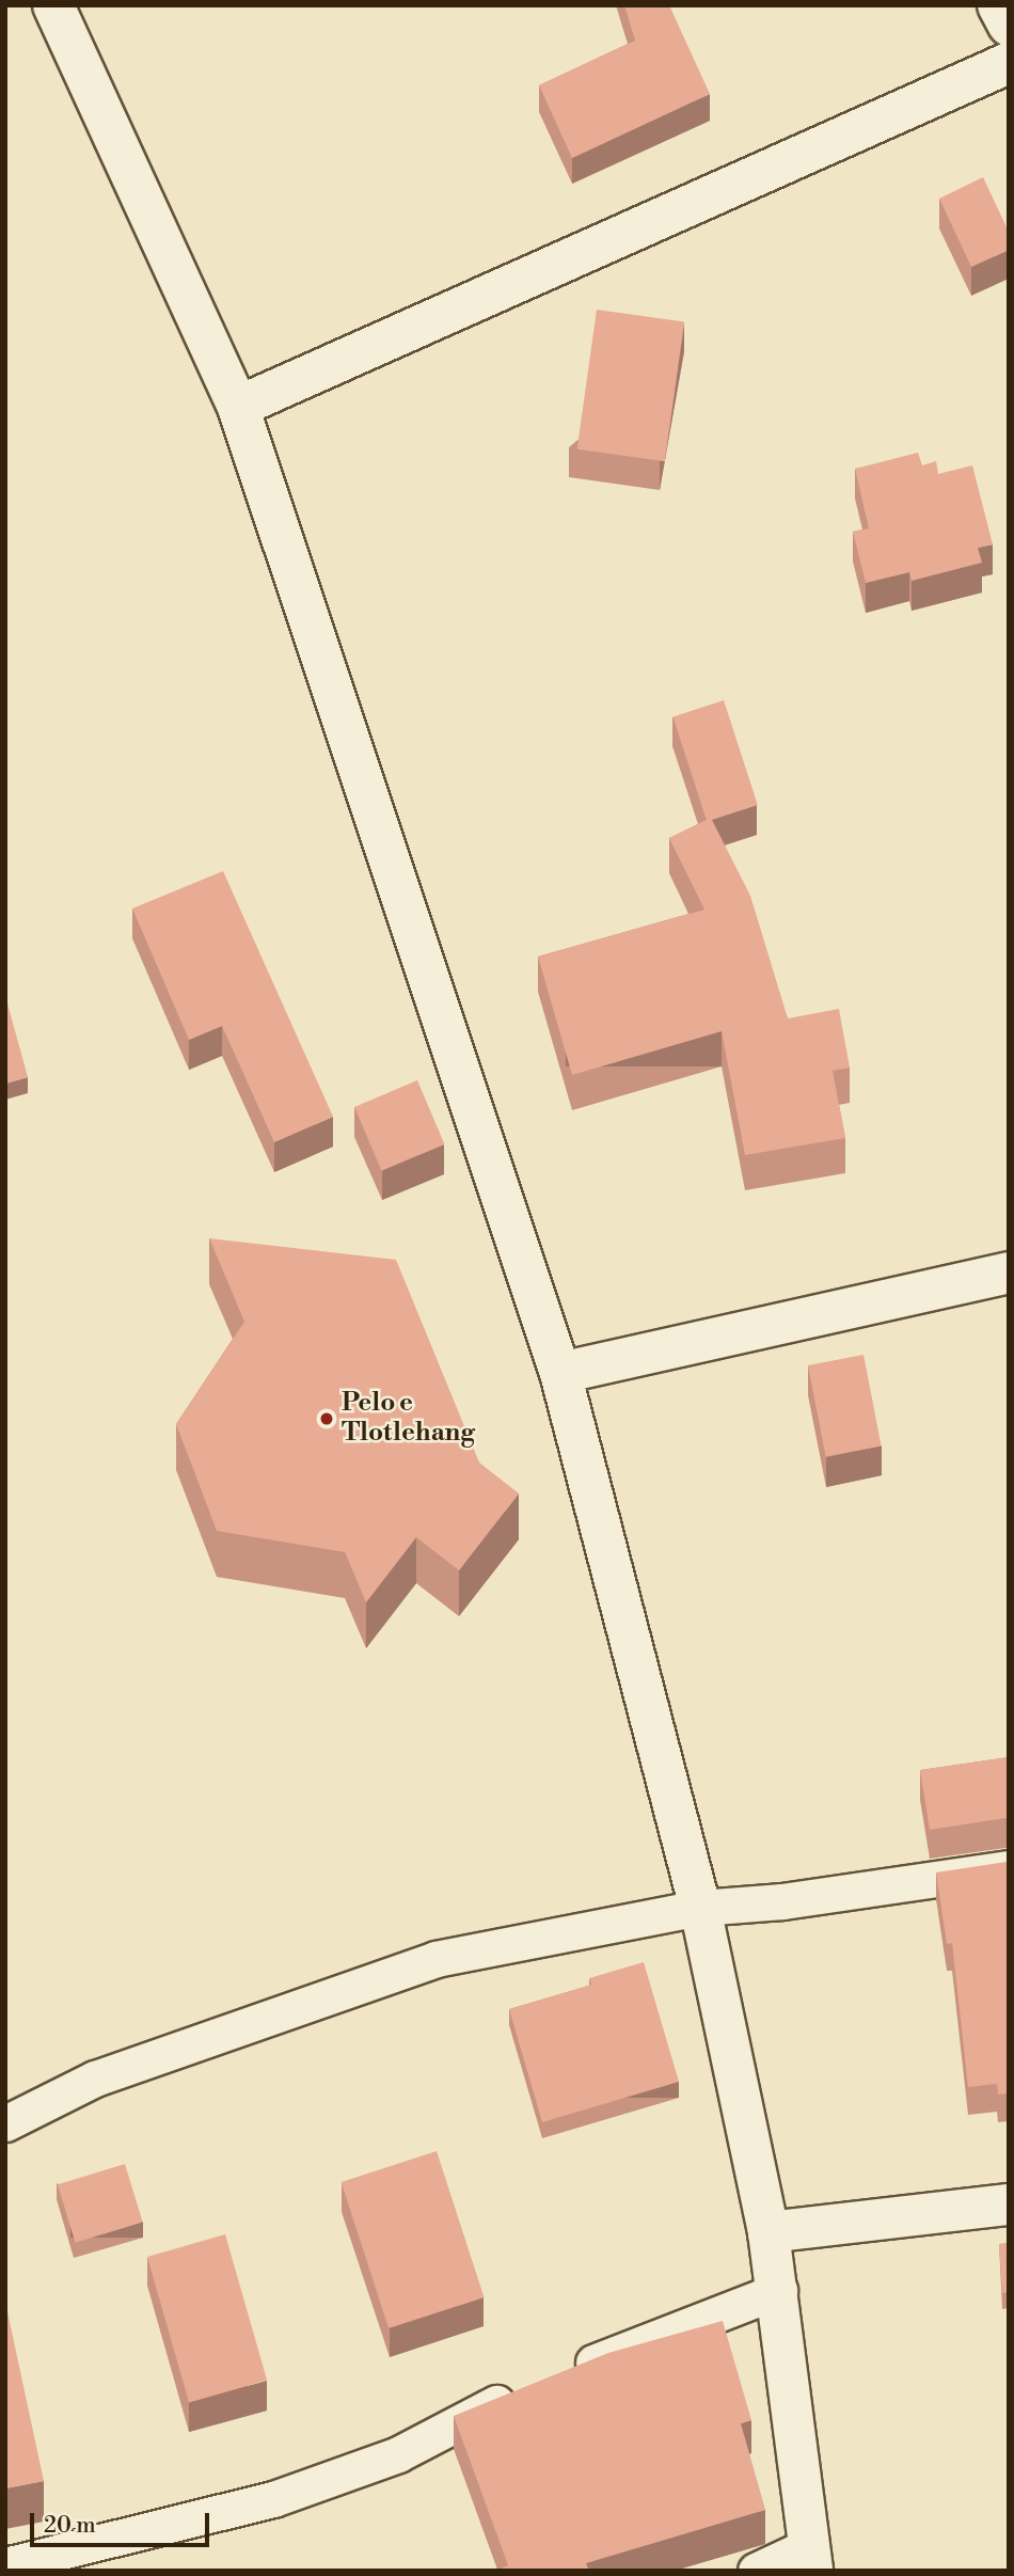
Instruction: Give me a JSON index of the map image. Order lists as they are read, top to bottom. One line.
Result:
{"places":["Pelo e Tlotlehang"],"scale_bar":"20 m"}
